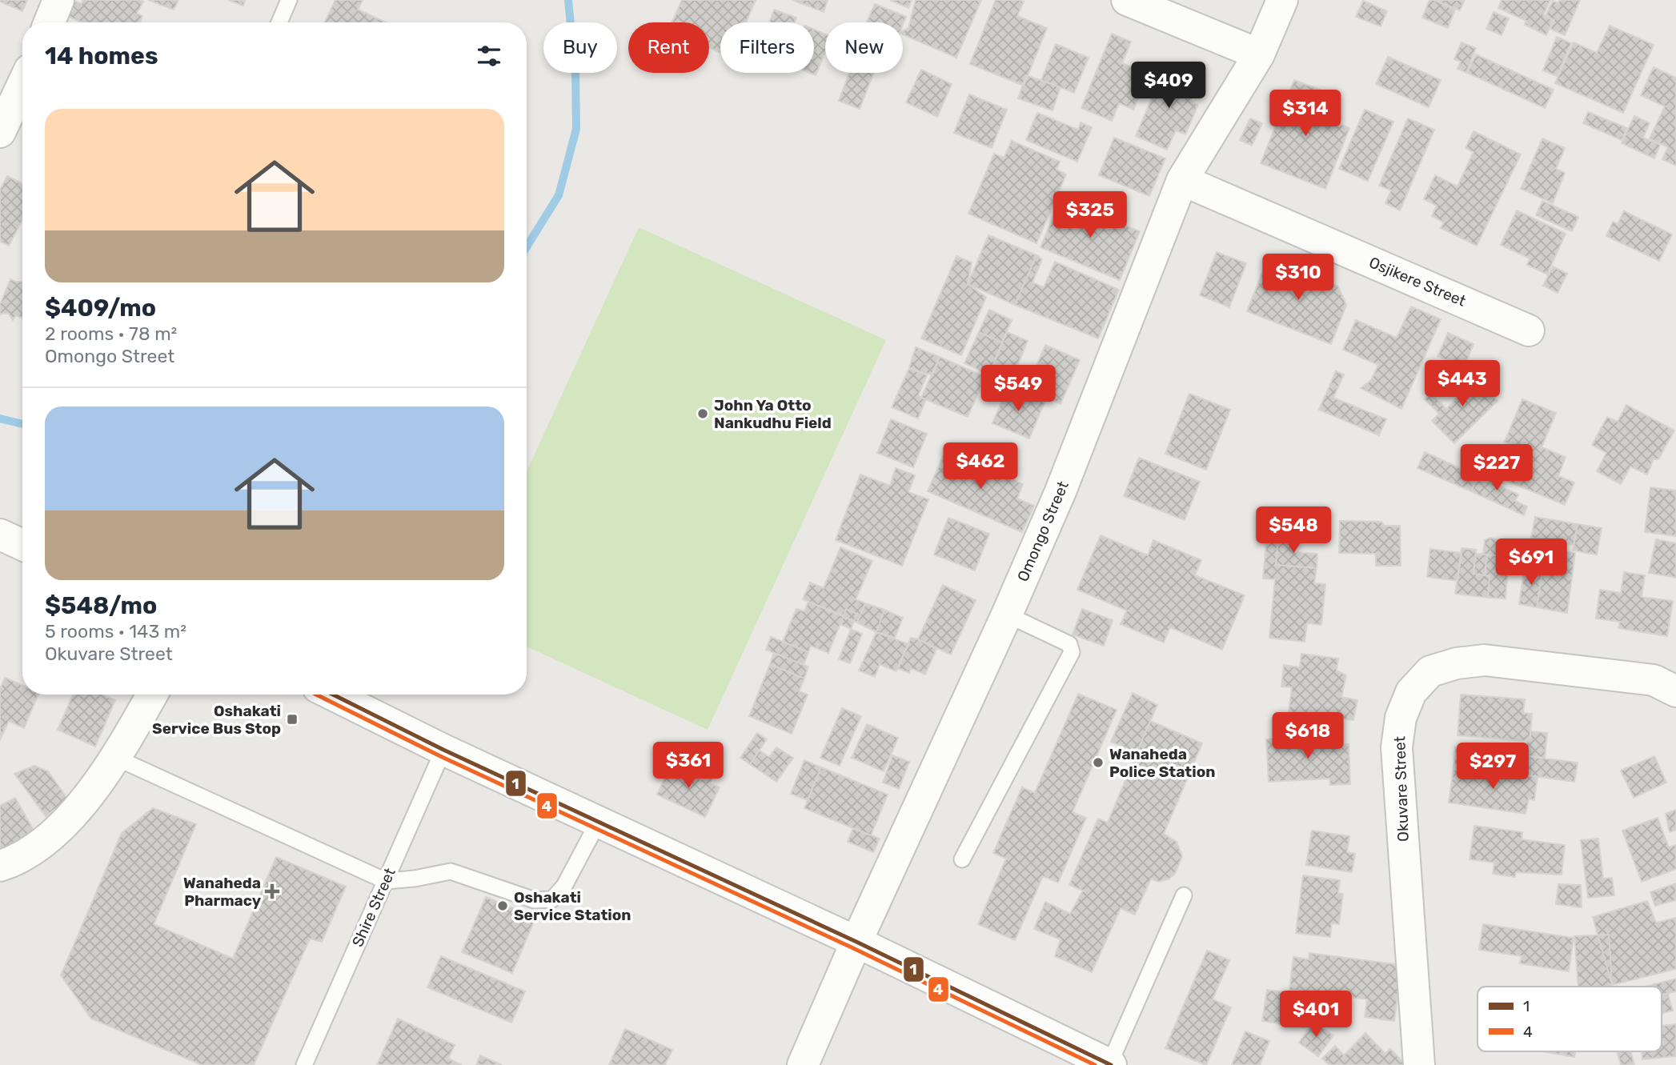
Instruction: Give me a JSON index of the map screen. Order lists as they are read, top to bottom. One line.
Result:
{"streets":{"street":["Osjikere Street","Omongo Street","Okuvare Street"],"lane":["Shire Street"]},"crossings":[["Osjikere Street","Omongo Street"]],"places":{"other":["John Ya Otto Nankudhu Field","Wanaheda Police Station","Oshakati Service Station"],"transit":["Oshakati Service Bus Stop"],"health":["Wanaheda Pharmacy"]},"lines":["transit line 1","transit line 4"],"legend":["1","4"],"page":{"chip":["Buy","Rent","Filters","New"],"heading":"14 homes","price":["$409","$314","$325","$310","$443","$549","$462","$227","$548","$691","$618","$361","$297","$401"],"list":[{"name":"$409/mo","note":"2 rooms · 78 m² · Omongo Street"},{"name":"$548/mo","note":"5 rooms · 143 m² · Okuvare Street"}]}}
